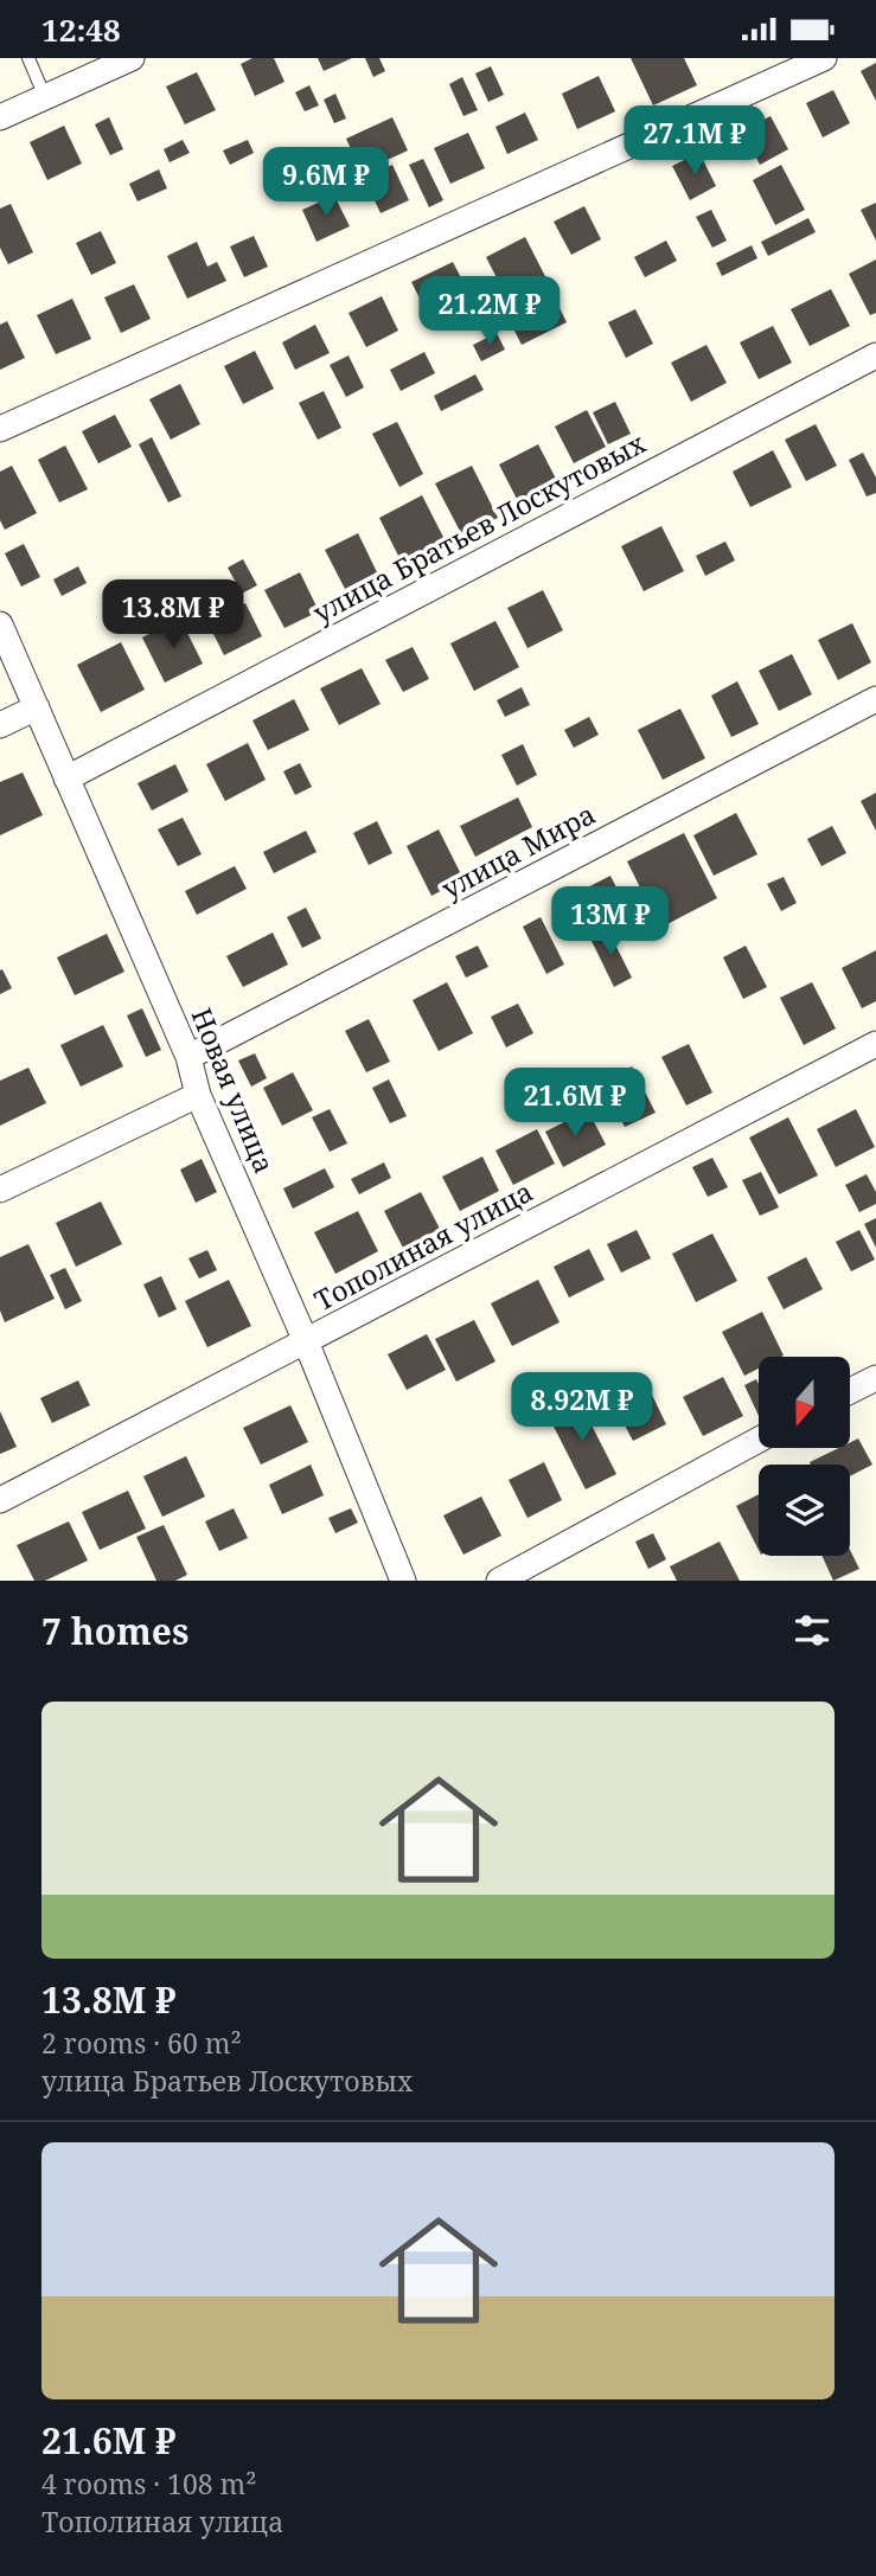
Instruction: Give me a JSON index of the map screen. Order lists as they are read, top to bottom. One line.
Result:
{"streets":{"street":["улица Братьев Лоскутовых","улица Мира","Новая улица","Тополиная улица"]},"crossings":[["улица Братьев Лоскутовых","Новая улица"],["улица Мира","Новая улица"],["Новая улица","Тополиная улица"]],"north":"bottom","page":{"status":"12:48","price":["27.1M ₽","9.6M ₽","21.2M ₽","13.8M ₽","13M ₽","21.6M ₽","8.92M ₽"],"heading":"7 homes","list":[{"name":"13.8M ₽","note":"2 rooms · 60 m² · улица Братьев Лоскутовых"},{"name":"21.6M ₽","note":"4 rooms · 108 m² · Тополиная улица"}]}}
